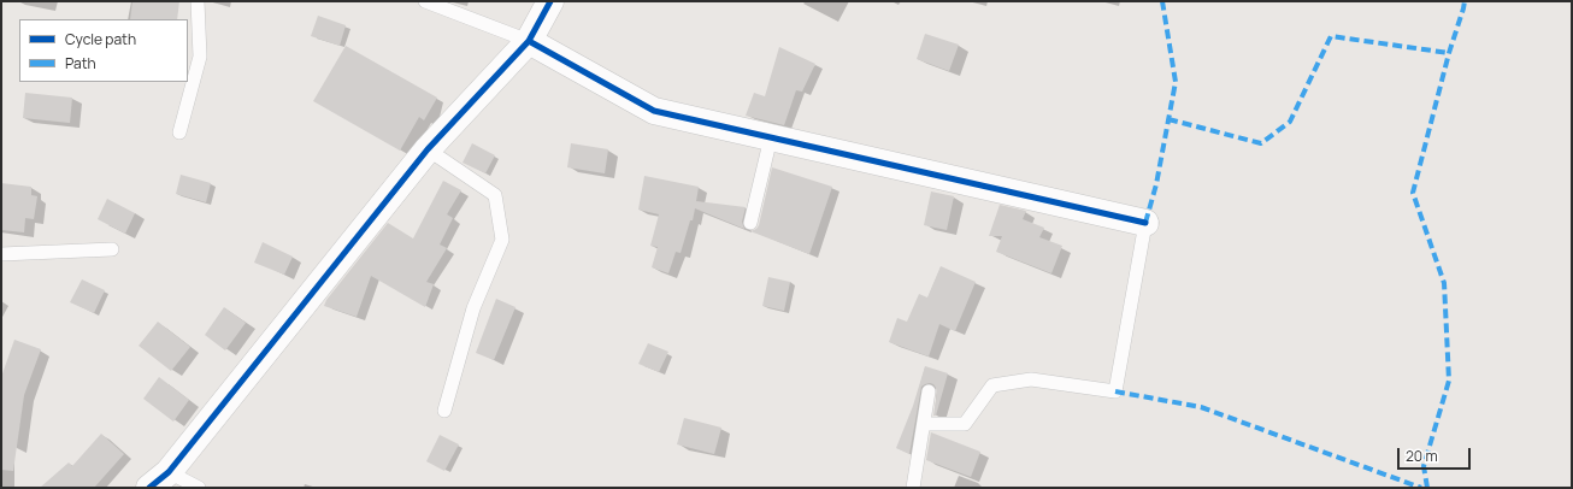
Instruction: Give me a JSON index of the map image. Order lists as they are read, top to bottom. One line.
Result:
{"legend":["Cycle path","Path"],"scale_bar":"20 m"}
